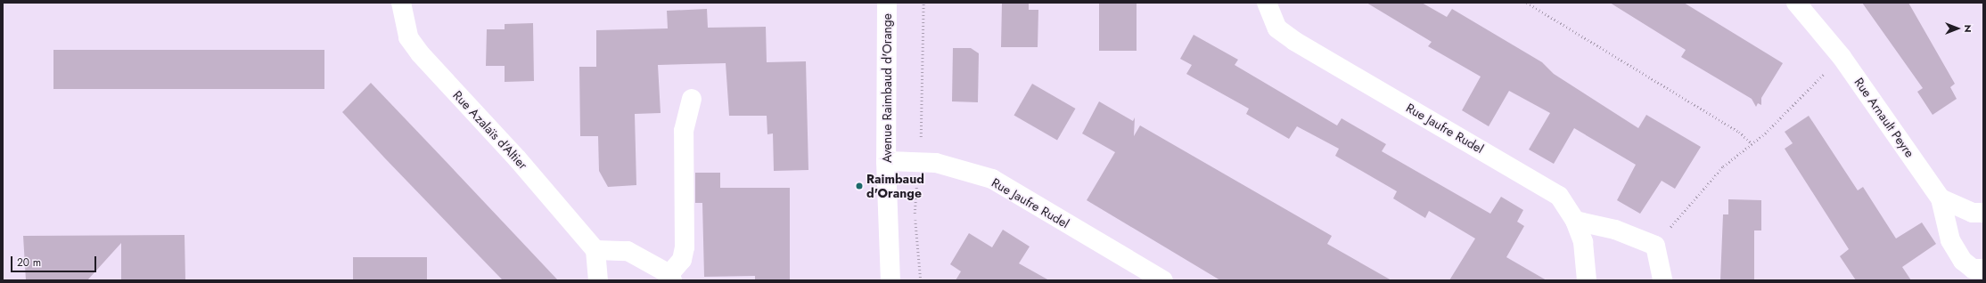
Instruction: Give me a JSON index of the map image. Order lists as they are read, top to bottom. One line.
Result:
{"streets":{"street":["Avenue Raimbaud d'Orange","Rue Arnault Peyre","Rue Jaufre Rudel","Rue Azalaïs d'Altier"]},"crossings":[["Avenue Raimbaud d'Orange","Rue Jaufre Rudel"]],"places":["Raimbaud d'Orange"],"scale_bar":"20 m","north":"right"}
